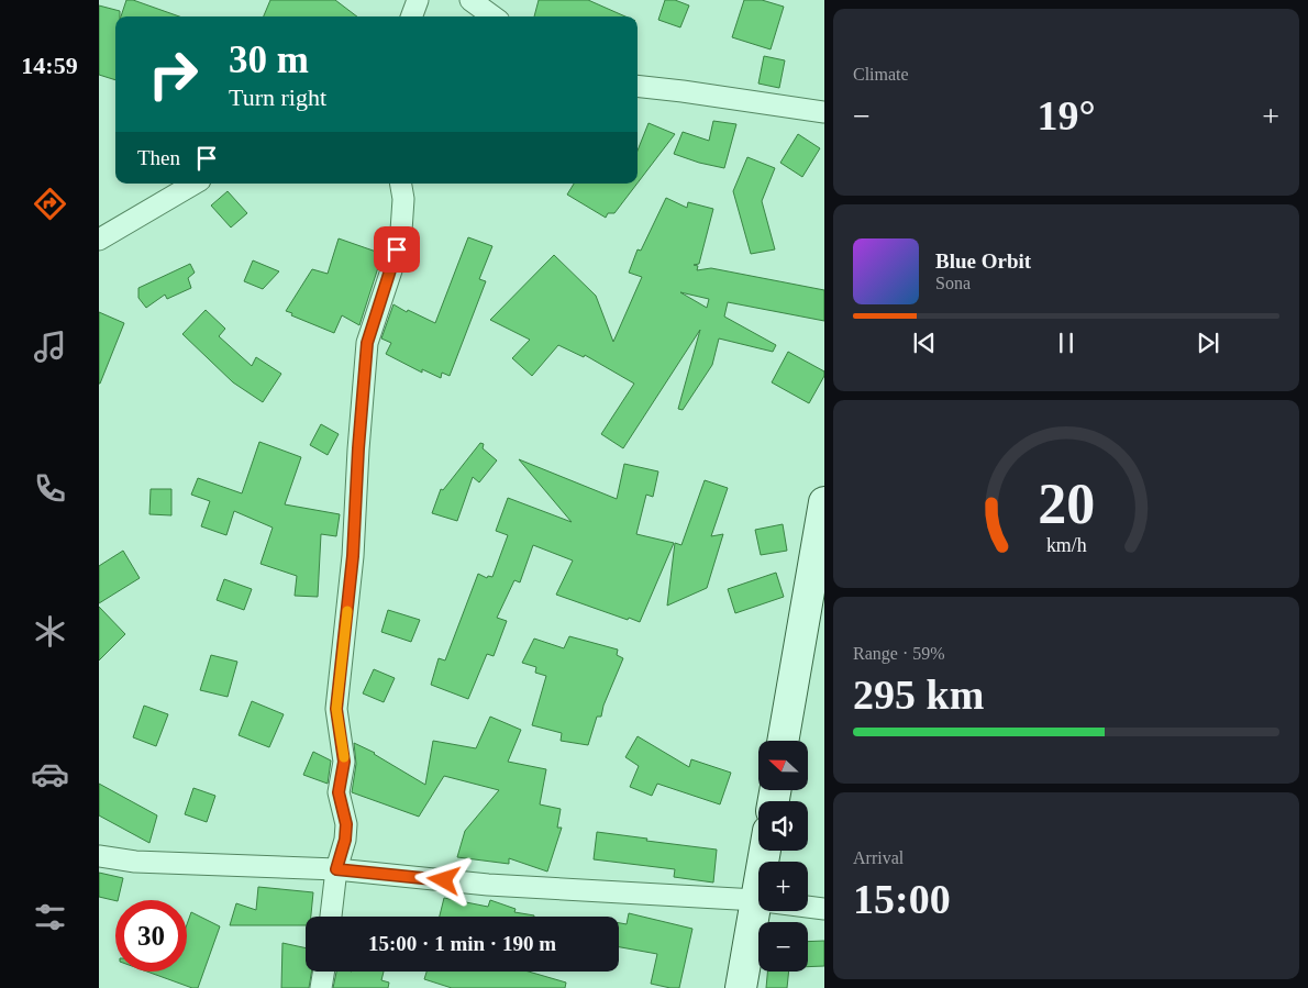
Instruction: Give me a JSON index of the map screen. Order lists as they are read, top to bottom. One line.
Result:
{"north":"left","page":{"tabs":"14:59","tile":["Climate",["Range · 59%","295 km"],["Arrival","15:00"]],"turn":["30 m","Turn right"],"heat":["−","19°","+"],"then":"Then","song":["Blue Orbit","Sona"],"map_buttons":["+","−"],"limit":"30","trip":"15:00 · 1 min · 190 m","gauge":["20","km/h"]}}
